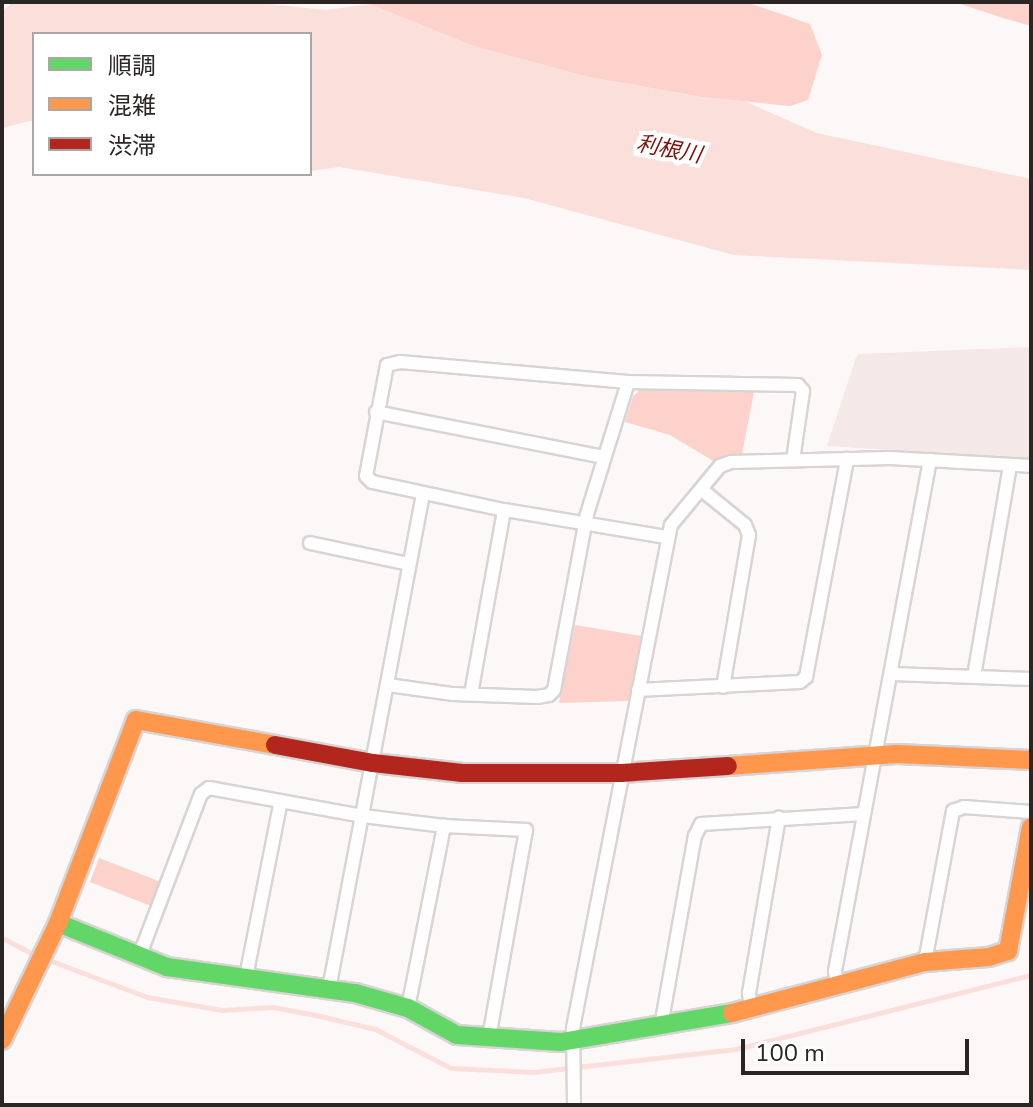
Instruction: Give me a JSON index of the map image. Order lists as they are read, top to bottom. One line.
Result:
{"water":["利根川"],"legend":["順調","混雑","渋滞"],"scale_bar":"100 m"}
